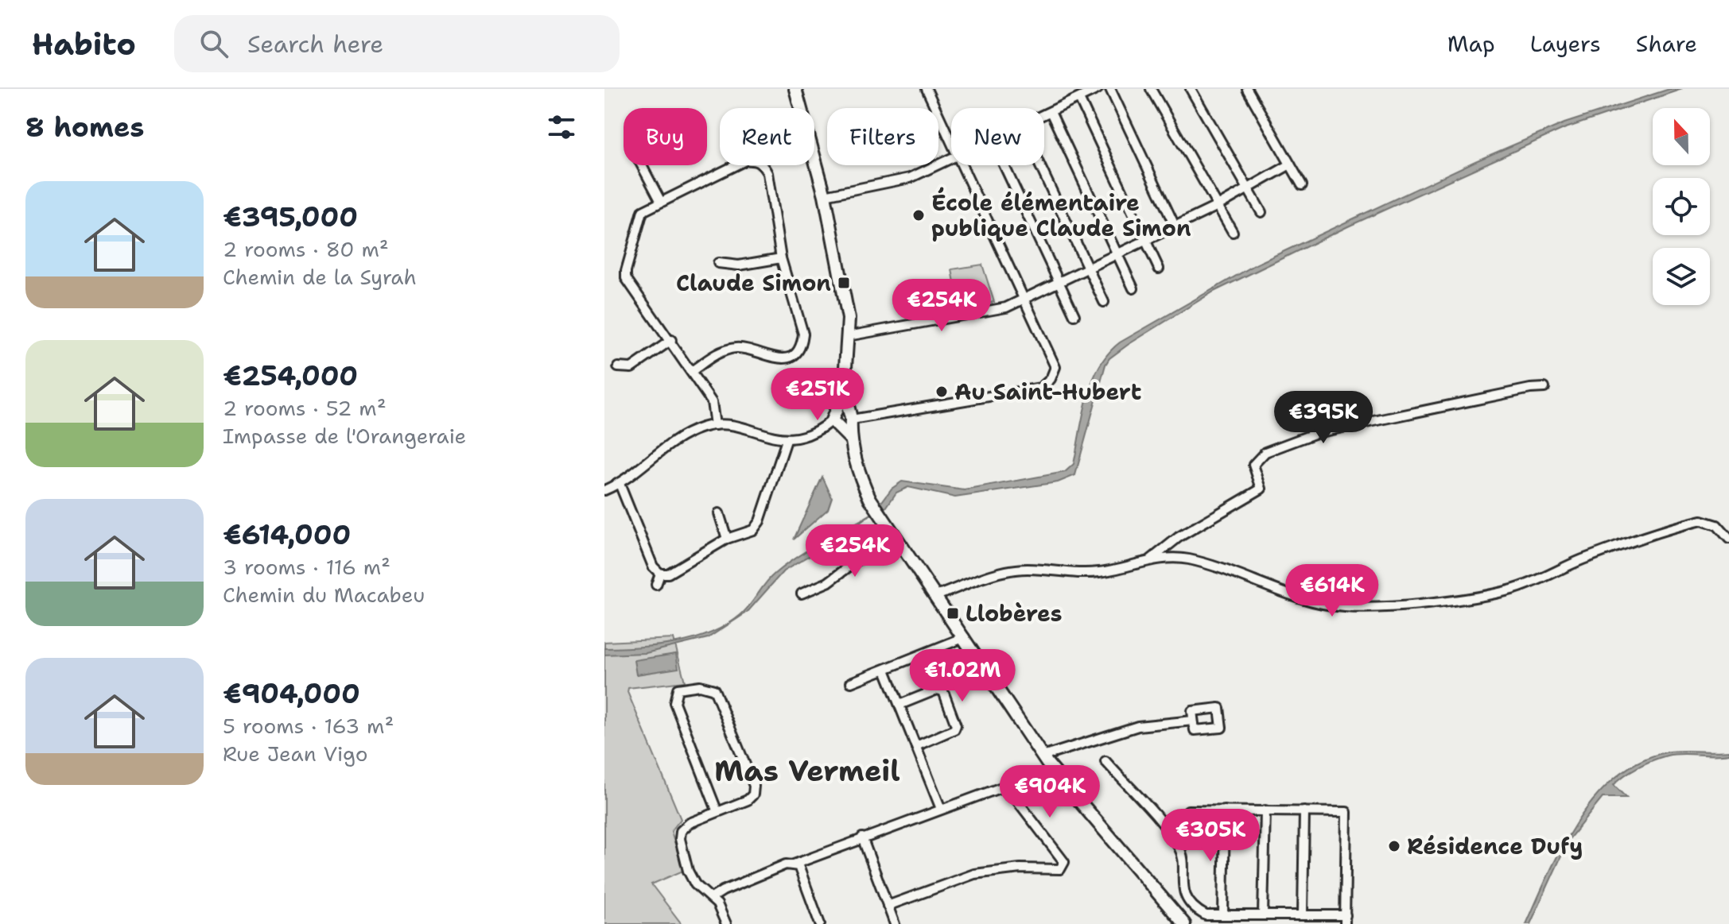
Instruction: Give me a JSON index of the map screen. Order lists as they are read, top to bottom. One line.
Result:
{"districts":["Mas Vermeil"],"places":{"other":["École élémentaire publique Claude Simon","Au Saint-Hubert","Résidence Dufy"],"transit":["Claude Simon","Llobères"]},"north":"top","page":{"header":"Habito","search":"Search here","nav":["Map","Layers","Share"],"heading":"8 homes","chip":["Buy","Rent","Filters","New"],"list":[{"name":"€395,000","note":"2 rooms · 80 m² · Chemin de la Syrah"},{"name":"€254,000","note":"2 rooms · 52 m² · Impasse de l'Orangeraie"},{"name":"€614,000","note":"3 rooms · 116 m² · Chemin du Macabeu"},{"name":"€904,000","note":"5 rooms · 163 m² · Rue Jean Vigo"}],"price":["€254K","€251K","€395K","€254K","€614K","€1.02M","€904K","€305K"]}}
